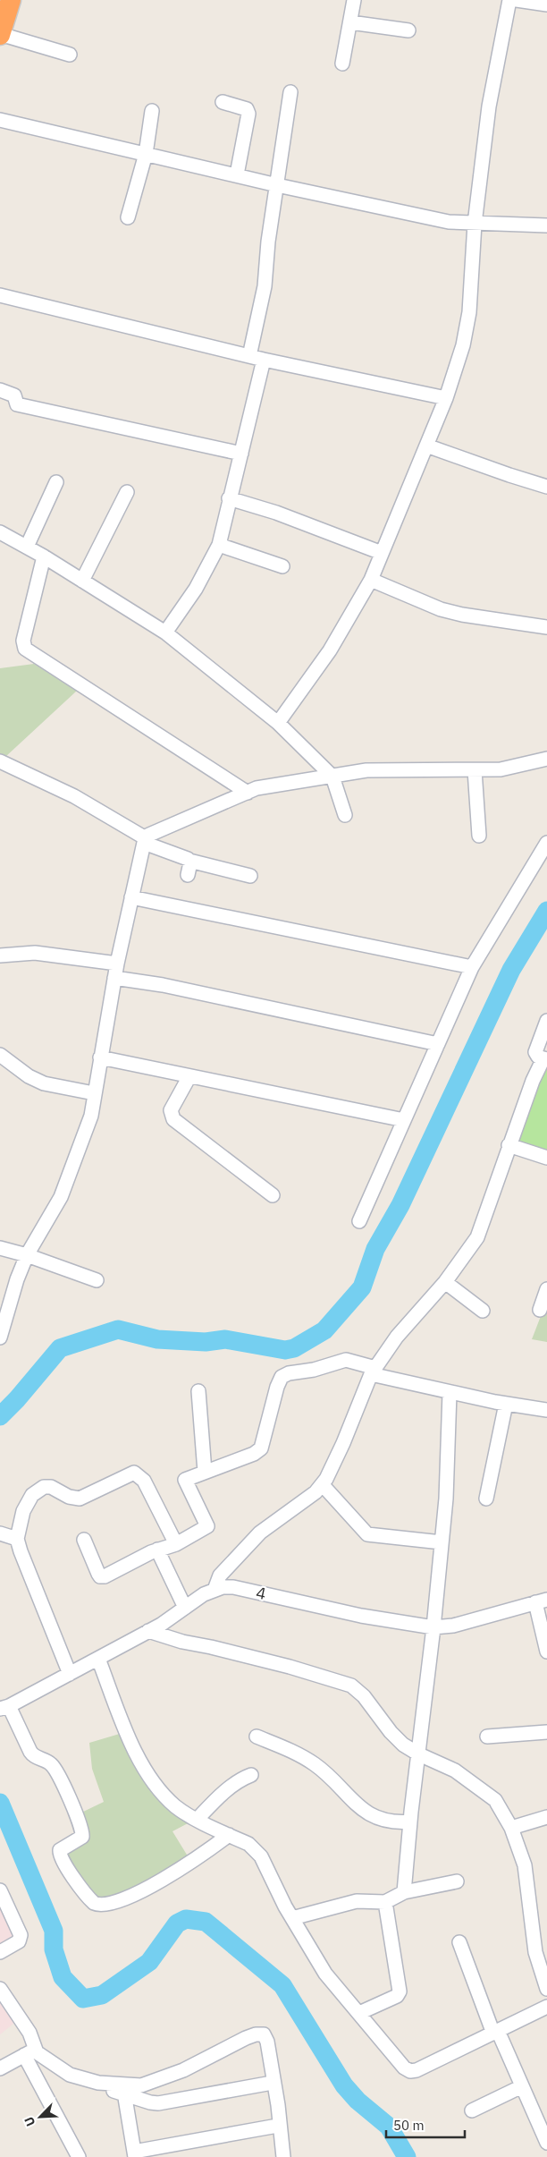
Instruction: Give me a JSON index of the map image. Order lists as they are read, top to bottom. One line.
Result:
{"streets":{"street":["4"]},"scale_bar":"50 m","north":"bottom left"}
